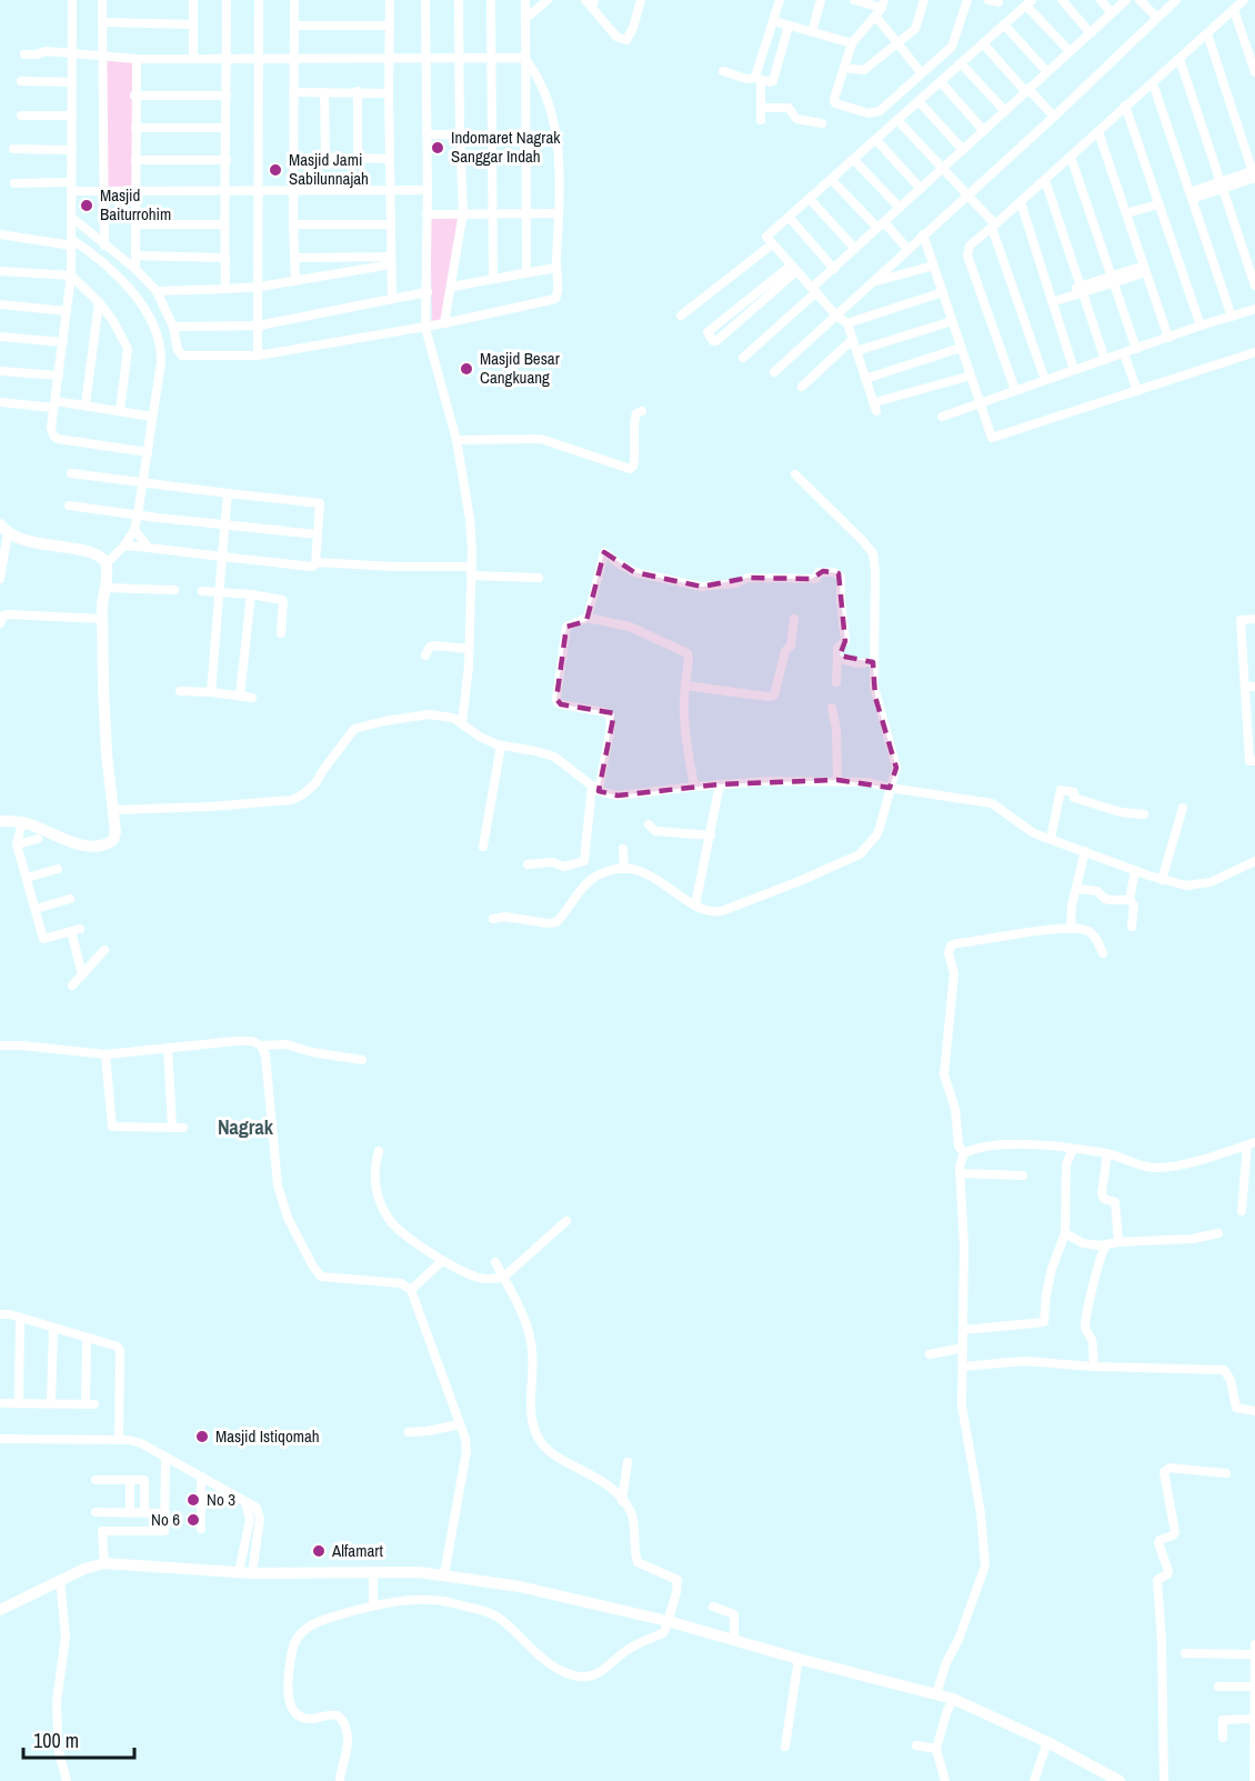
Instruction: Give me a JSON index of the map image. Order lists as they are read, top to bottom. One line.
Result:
{"districts":["Nagrak"],"places":["Indomaret Nagrak Sanggar Indah","Masjid Jami Sabilunnajah","Masjid Baiturrohim","Masjid Besar Cangkuang","Masjid Istiqomah","No 3","No 6","Alfamart"],"scale_bar":"100 m"}
